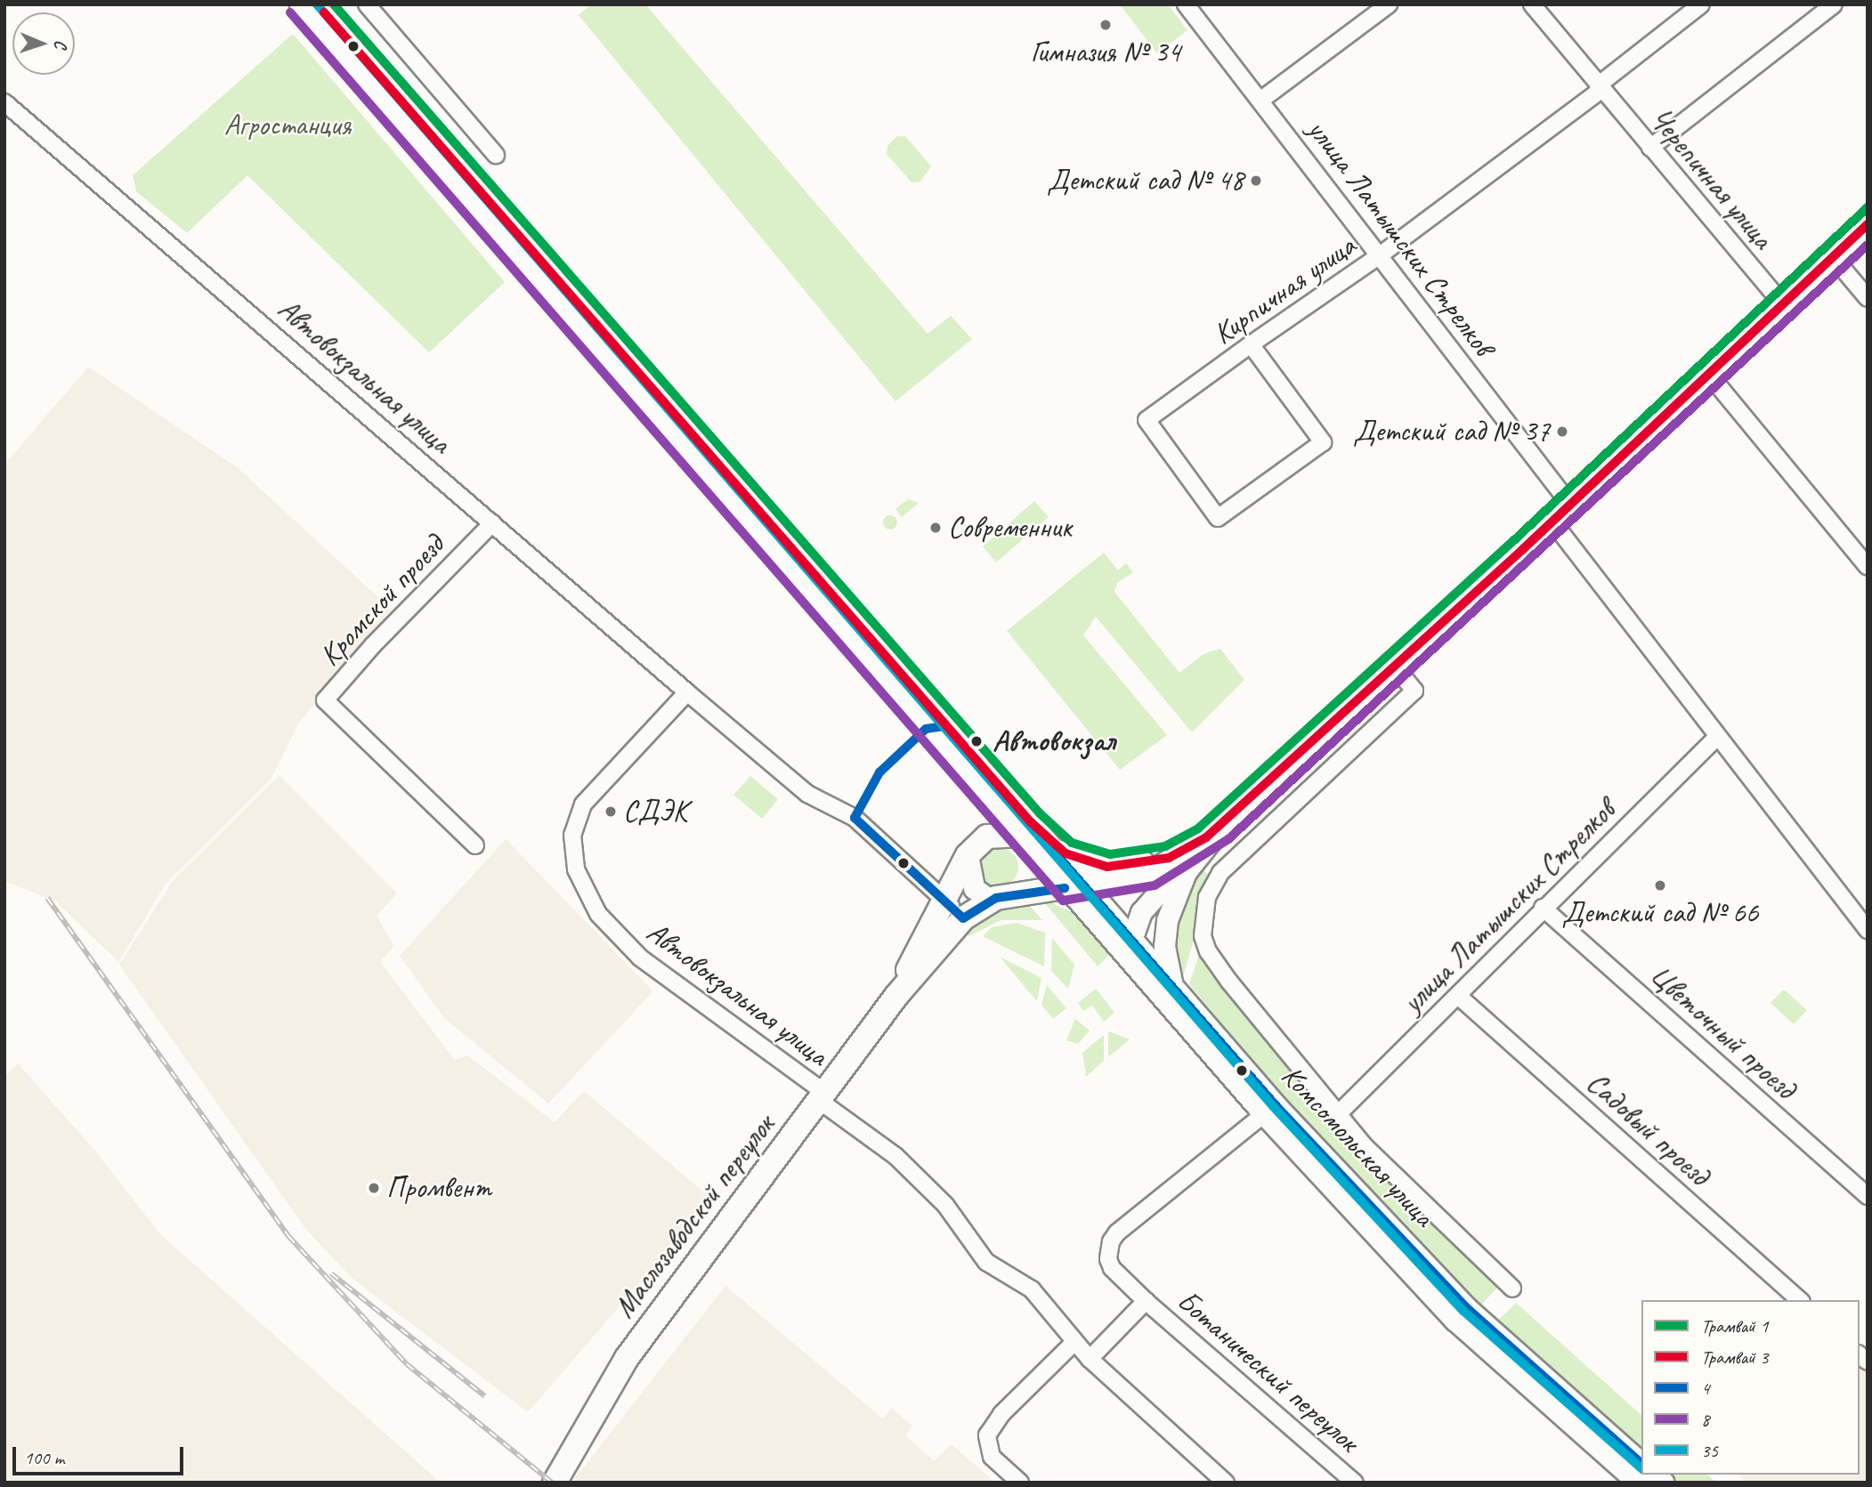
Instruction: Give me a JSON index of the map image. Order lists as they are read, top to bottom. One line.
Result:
{"streets":{"highway":["Комсомольская улица","Маслозаводской переулок"],"street":["Черепичная улица","улица Латышских Стрелков","Кирпичная улица","Автовокзальная улица","Кромской проезд","Цветочный проезд","Садовый проезд","Ботанический переулок"]},"crossings":[["Черепичная улица","Кирпичная улица"],["улица Латышских Стрелков","Кирпичная улица"],["улица Латышских Стрелков","Цветочный проезд"],["улица Латышских Стрелков","Садовый проезд"],["Автовокзальная улица","Кромской проезд"],["Автовокзальная улица","Маслозаводской переулок"],["Комсомольская улица","Маслозаводской переулок"],["Комсомольская улица","Ботанический переулок"]],"parks":["Агростанция"],"places":["Гимназия № 34","Детский сад № 48","Детский сад № 37","Современник","Автовокзал","СДЭК","Детский сад № 66","Промвент"],"lines":["tram line 1","transit line 35","tram line 3","transit line 8","transit line 4"],"legend":["Трамвай 1","Трамвай 3","4","8","35"],"scale_bar":"100 m","north":"right"}
